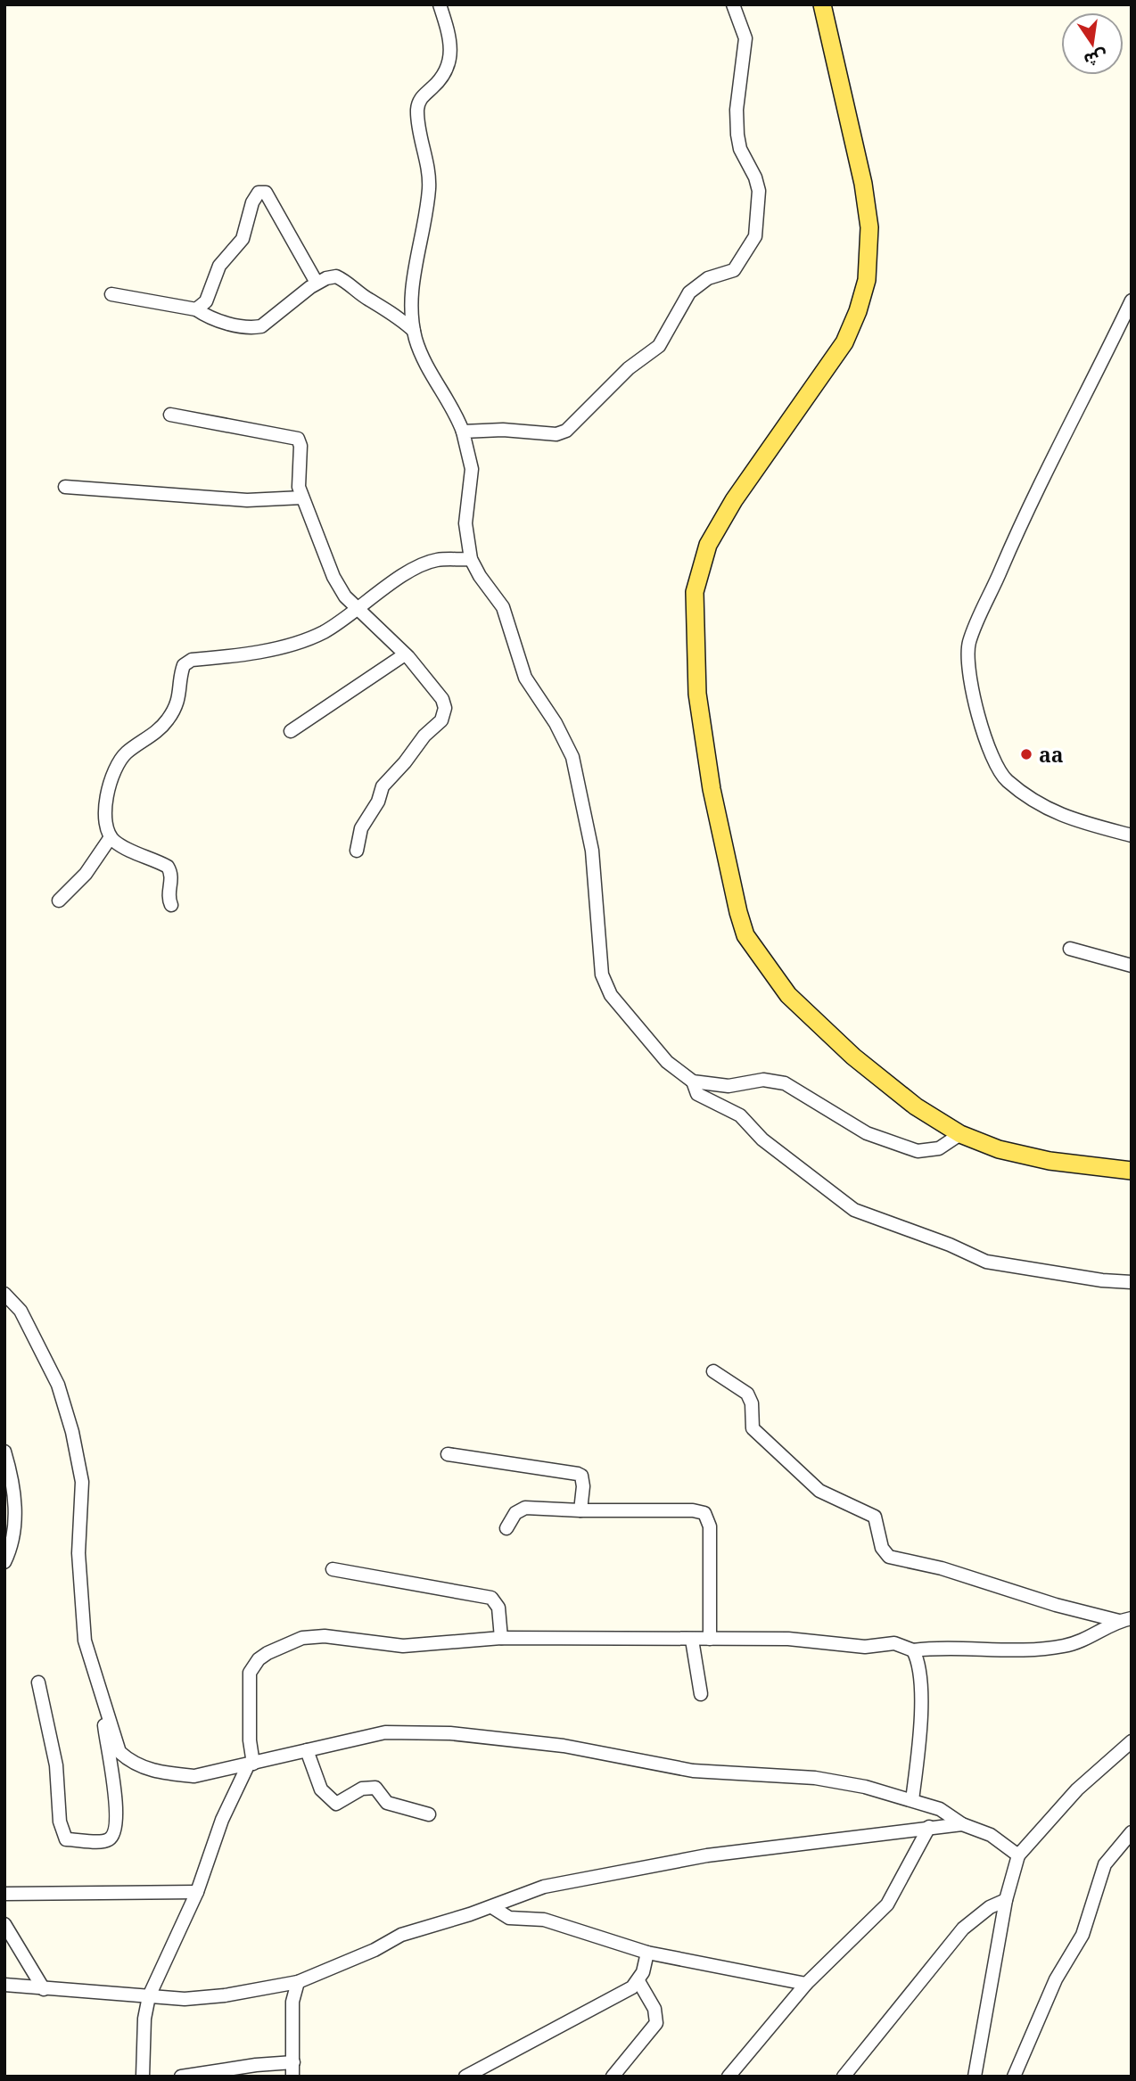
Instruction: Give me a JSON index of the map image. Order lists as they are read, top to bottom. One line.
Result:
{"places":["aa"],"north":"bottom"}
